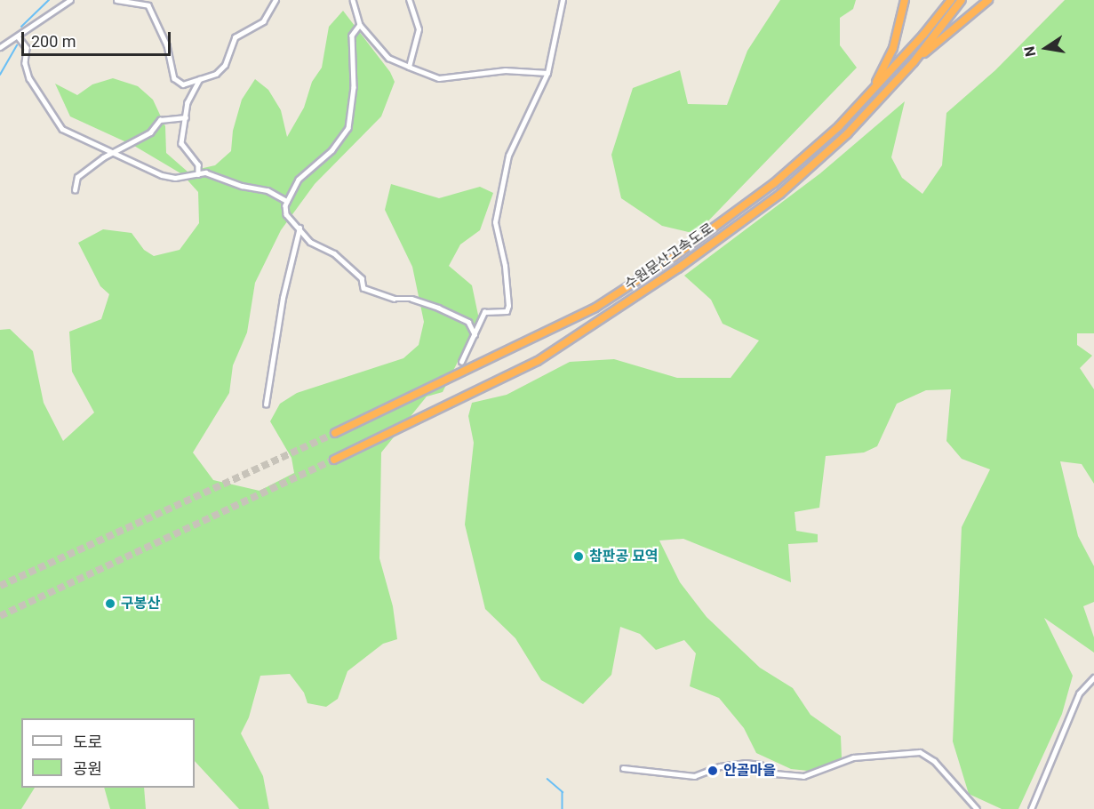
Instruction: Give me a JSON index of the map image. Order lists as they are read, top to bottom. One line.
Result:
{"streets":{"highway":["수원문산고속도로"]},"places":["참판공 묘역","구봉산","안골마을"],"legend":["도로","공원"],"scale_bar":"200 m","north":"left"}
